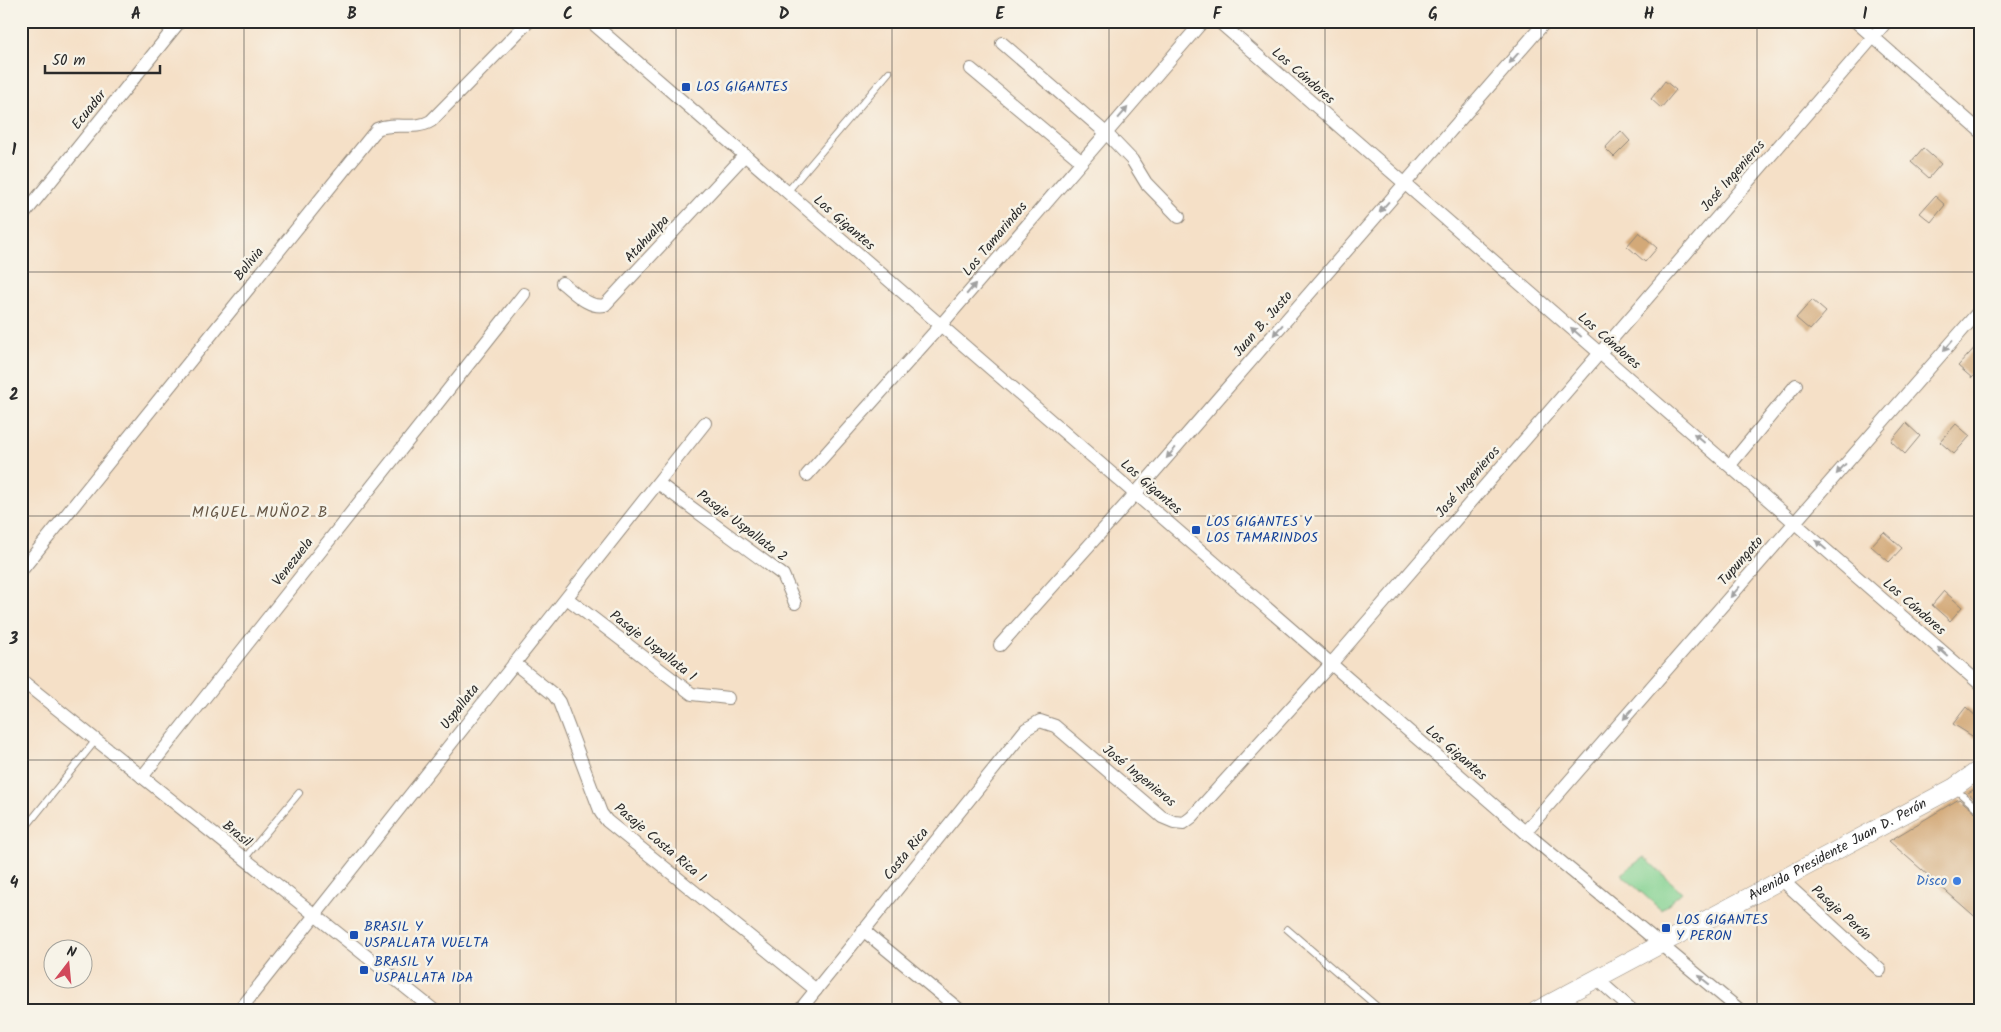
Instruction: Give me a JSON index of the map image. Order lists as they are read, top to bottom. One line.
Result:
{"streets":{"main road":["Avenida Presidente Juan D. Perón"],"street":["Los Cóndores","Ecuador","José Ingenieros","Los Gigantes","Atahualpa","Los Tamarindos","Bolivia","Juan B. Justo","Pasaje Uspallata 2","Tupungato","Venezuela","Pasaje Uspallata 1","Uspallata","Brasil","Pasaje Costa Rica 1","Costa Rica","Pasaje Perón"]},"crossings":[["Los Cóndores","José Ingenieros"],["Los Cóndores","Juan B. Justo"],["Los Cóndores","Tupungato"],["José Ingenieros","Los Gigantes"],["José Ingenieros","Costa Rica"],["Los Gigantes","Atahualpa"],["Los Gigantes","Los Tamarindos"],["Los Gigantes","Juan B. Justo"],["Los Gigantes","Tupungato"],["Los Gigantes","Avenida Presidente Juan D. Perón"],["Pasaje Uspallata 2","Uspallata"],["Venezuela","Brasil"],["Pasaje Uspallata 1","Uspallata"],["Uspallata","Brasil"],["Uspallata","Pasaje Costa Rica 1"],["Pasaje Costa Rica 1","Costa Rica"],["Avenida Presidente Juan D. Perón","Pasaje Perón"]],"one_way":["Los Cóndores","Los Tamarindos","Juan B. Justo","Tupungato"],"districts":["MIGUEL MUÑOZ B"],"places":{"transit":["LOS GIGANTES","LOS GIGANTES Y LOS TAMARINDOS","LOS GIGANTES Y PERON","BRASIL Y USPALLATA VUELTA","BRASIL Y USPALLATA IDA"],"other":["Disco"]},"scale_bar":"50 m","north":"top","grid":{"columns":["A","B","C","D","E","F","G","H","I"],"rows":["1","2","3","4"]}}
